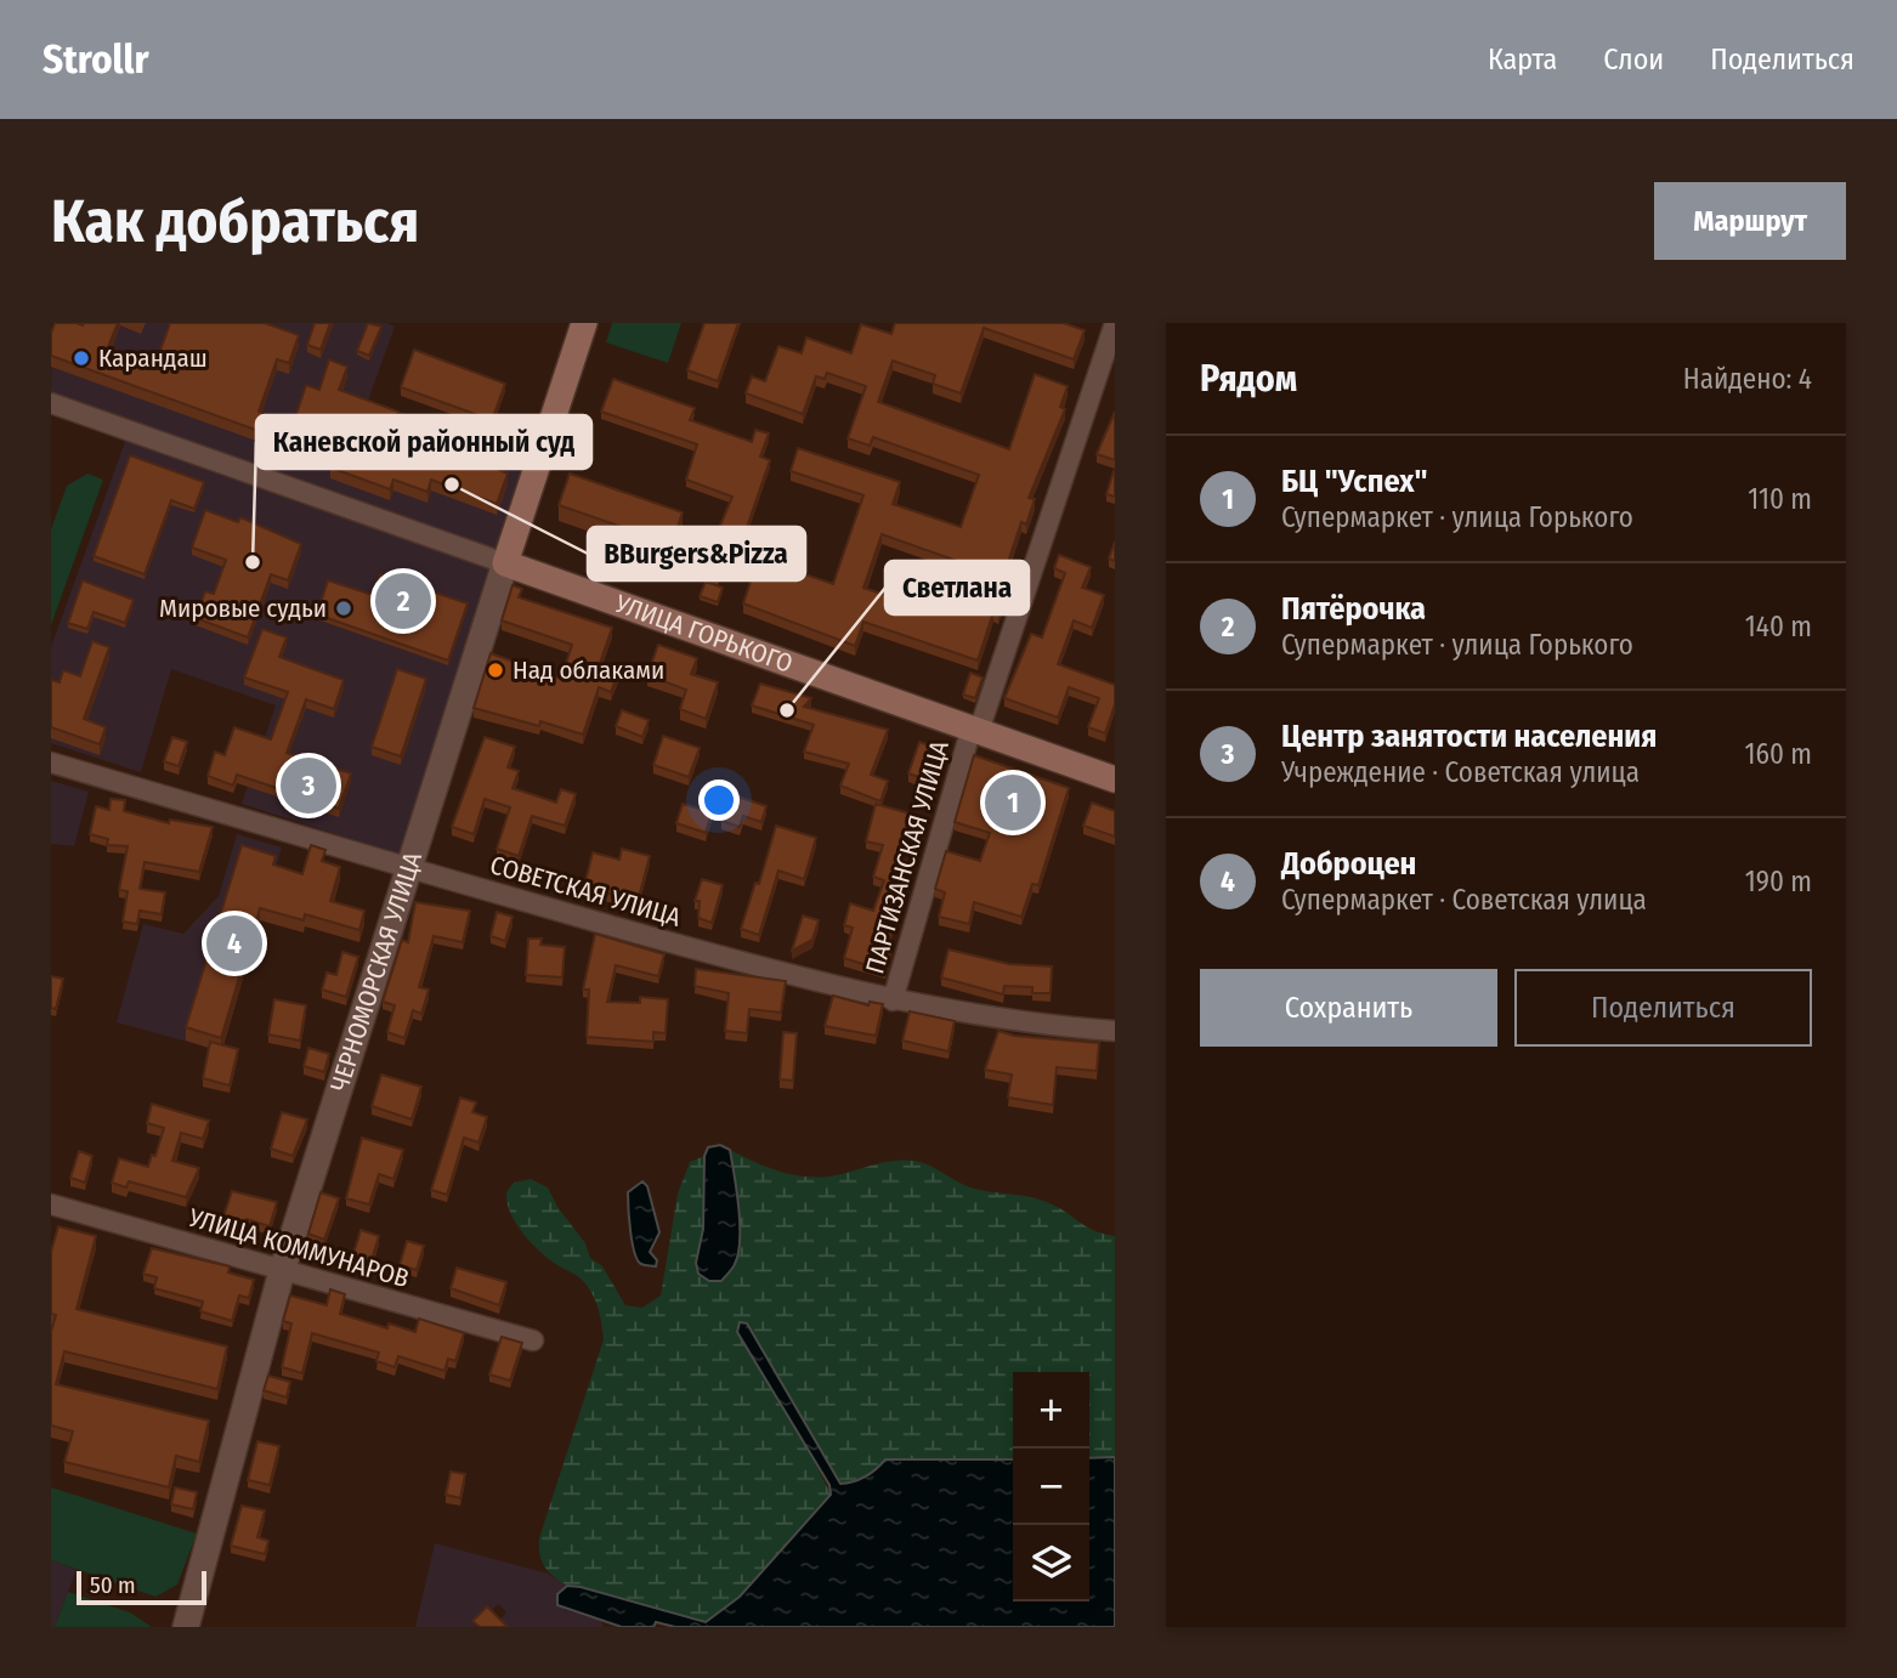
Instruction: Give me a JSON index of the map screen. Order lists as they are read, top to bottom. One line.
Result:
{"streets":{"main road":["УЛИЦА ГОРЬКОГО","ЧЕРНОМОРСКАЯ УЛИЦА"],"street":["ПАРТИЗАНСКАЯ УЛИЦА","СОВЕТСКАЯ УЛИЦА","УЛИЦА КОММУНАРОВ"]},"crossings":[["УЛИЦА ГОРЬКОГО","ПАРТИЗАНСКАЯ УЛИЦА"],["УЛИЦА ГОРЬКОГО","ЧЕРНОМОРСКАЯ УЛИЦА"],["ПАРТИЗАНСКАЯ УЛИЦА","СОВЕТСКАЯ УЛИЦА"],["СОВЕТСКАЯ УЛИЦА","ЧЕРНОМОРСКАЯ УЛИЦА"],["ЧЕРНОМОРСКАЯ УЛИЦА","УЛИЦА КОММУНАРОВ"]],"places":["Карандаш","BBurgers&Pizza","Каневской районный суд","Мировые судьи","Над облаками","Светлана"],"scale_bar":"50 m","page":{"header":"Strollr","nav":["Карта","Слои","Поделиться"],"buttons":["Маршрут",["Сохранить","Поделиться"]],"title":"Как добраться","heading":["Рядом","Найдено: 4"],"list":[{"mark":"1","name":"БЦ \"Успех\"","note":"Супермаркет · улица Горького","value":"110 m"},{"mark":"2","name":"Пятёрочка","note":"Супермаркет · улица Горького","value":"140 m"},{"mark":"3","name":"Центр занятости населения","note":"Учреждение · Советская улица","value":"160 m"},{"mark":"4","name":"Доброцен","note":"Супермаркет · Советская улица","value":"190 m"}],"pins":["2","3","1","4"],"map_buttons":["+","−"],"scale":"50 m"}}
